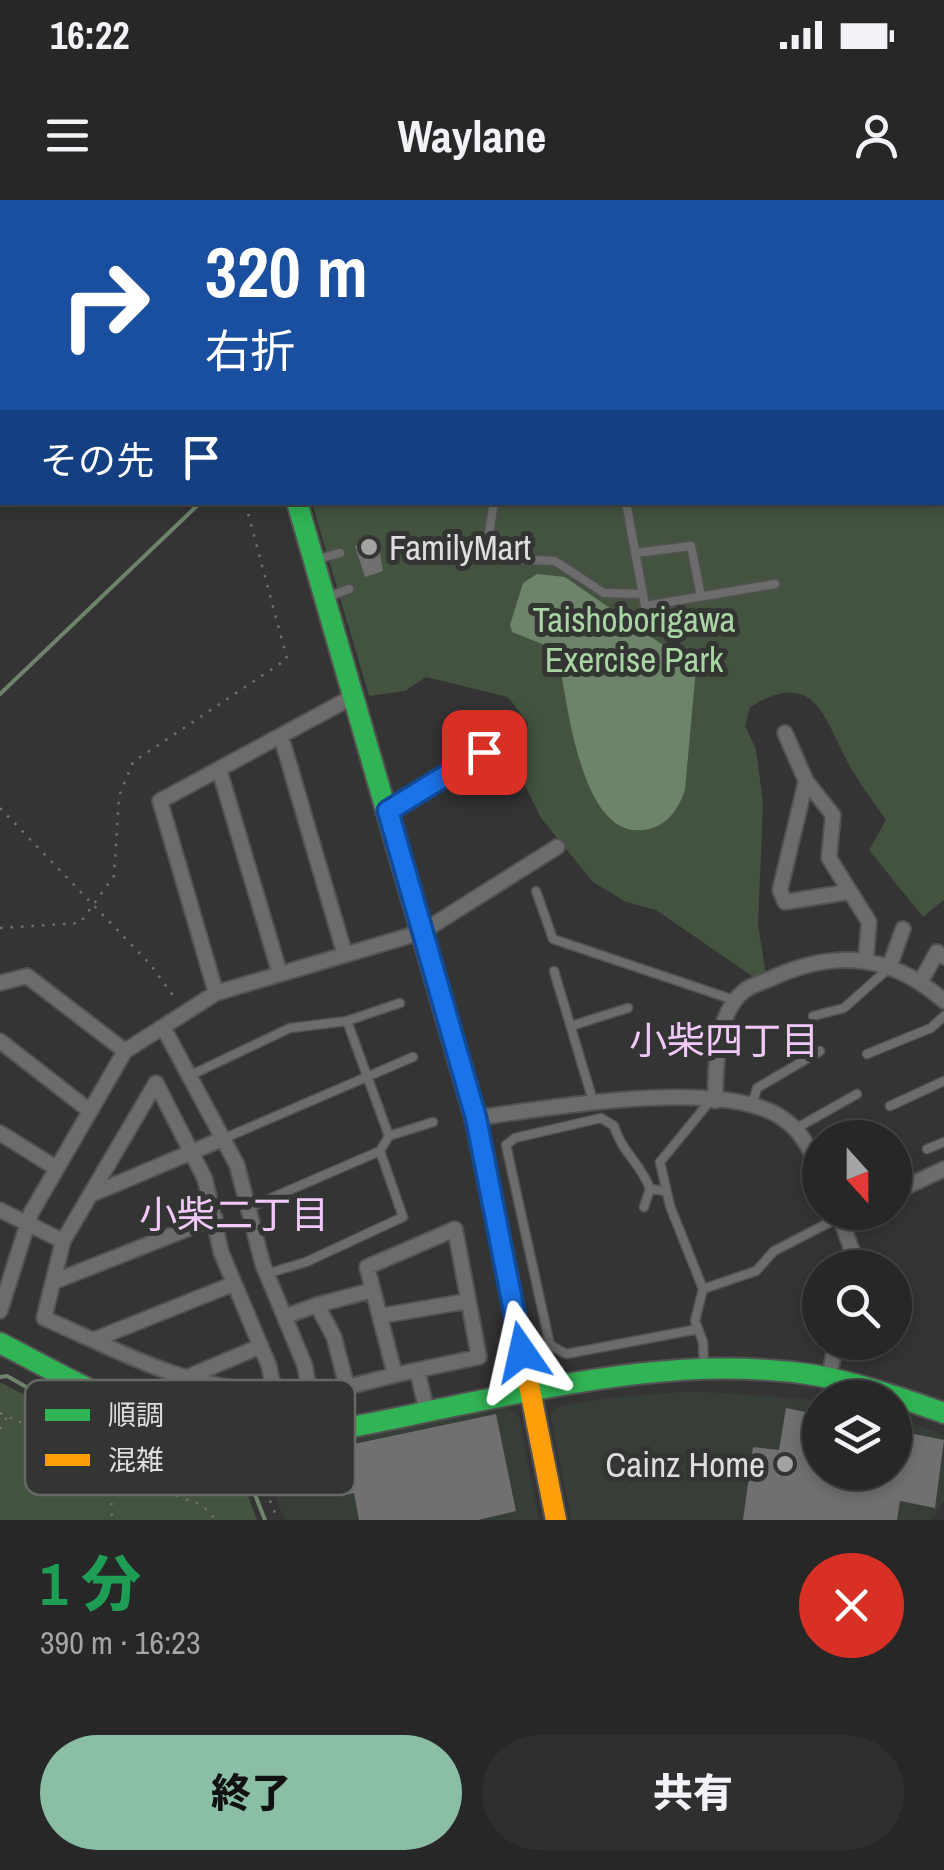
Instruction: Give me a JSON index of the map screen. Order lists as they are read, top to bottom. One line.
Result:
{"districts":["小柴四丁目","小柴二丁目"],"parks":["Taishoborigawa Exercise Park"],"places":["FamilyMart","Cainz Home"],"legend":["順調","混雑"],"north":"bottom","page":{"status":"16:22","header":"Waylane","turn":["320 m","右折"],"then":"その先","heading":["1 分","390 m · 16:23"],"buttons":["終了","共有"]}}
